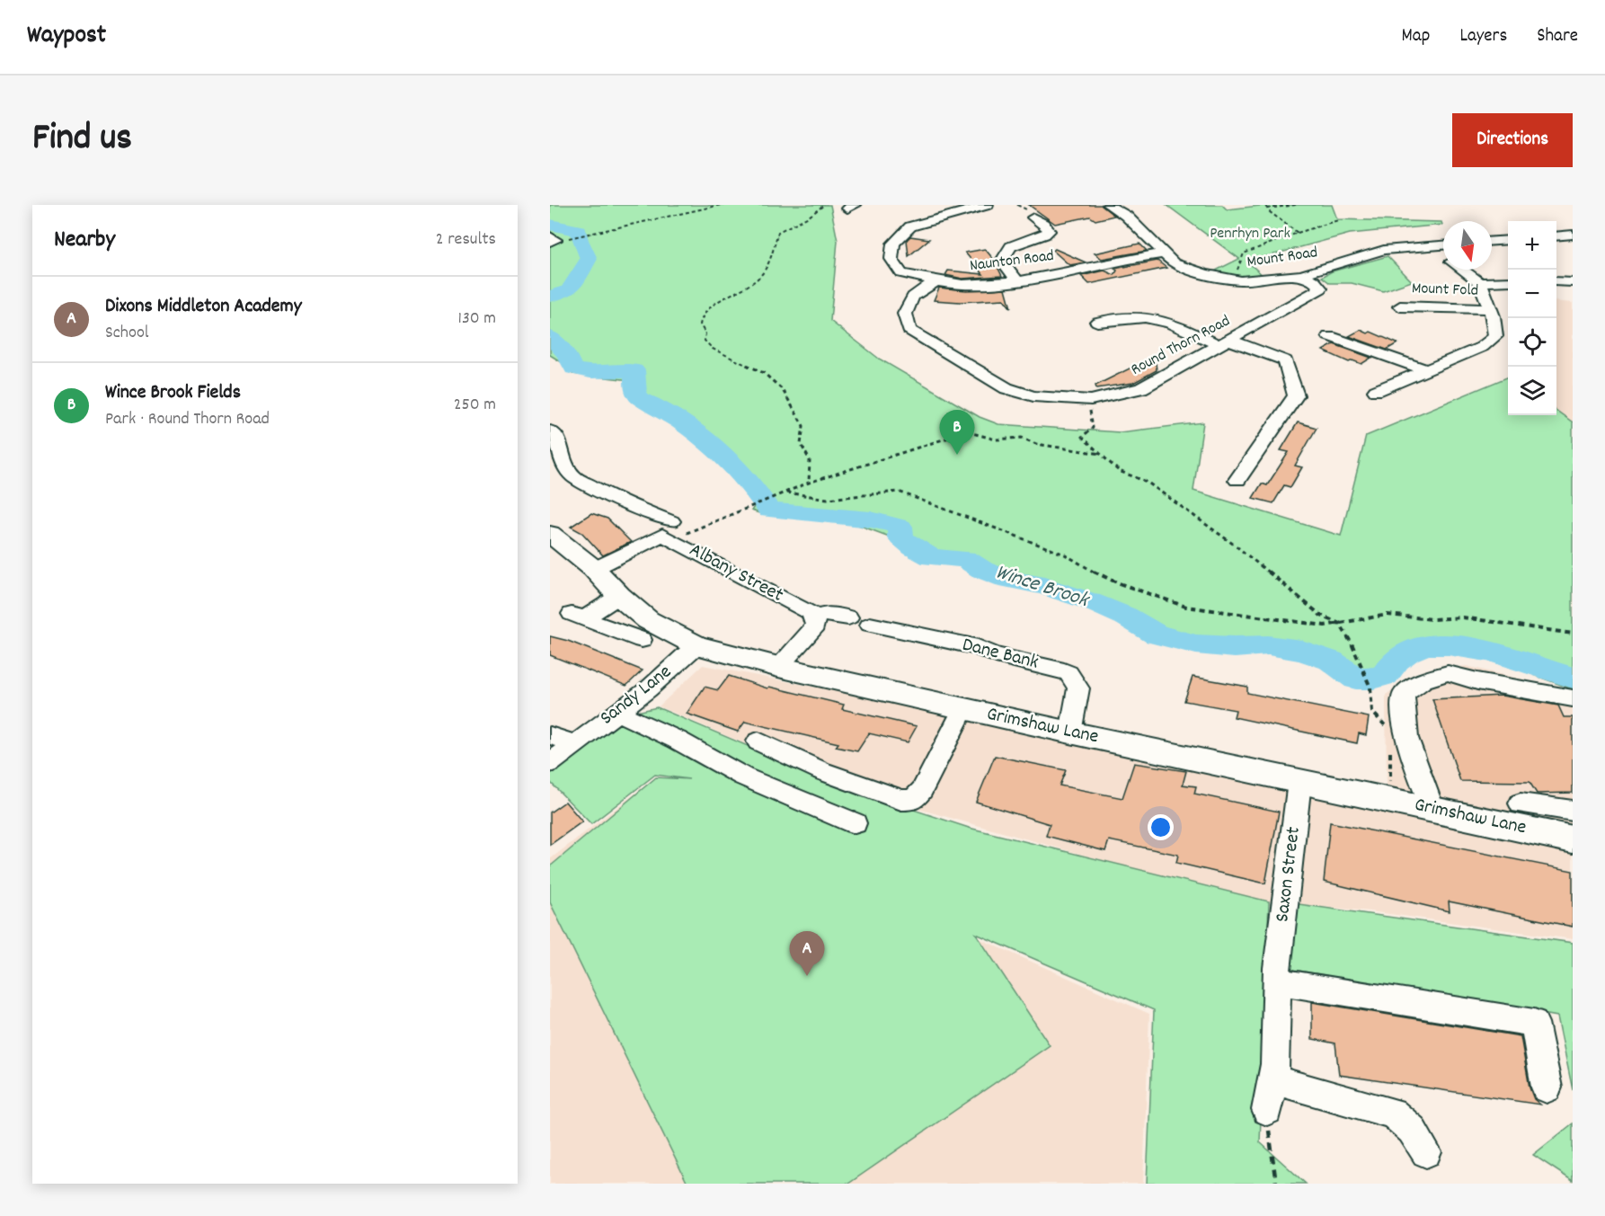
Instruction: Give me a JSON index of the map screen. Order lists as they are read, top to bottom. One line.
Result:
{"streets":{"main road":["Grimshaw Lane"],"street":["Mount Road","Naunton Road","Mount Fold","Round Thorn Road","Albany Street","Dane Bank","Sandy Lane","Saxon Street"]},"crossings":[["Mount Road","Naunton Road"],["Mount Road","Round Thorn Road"],["Naunton Road","Round Thorn Road"],["Dane Bank","Grimshaw Lane"],["Sandy Lane","Grimshaw Lane"],["Grimshaw Lane","Saxon Street"]],"water":["Wince Brook"],"parks":["Penrhyn Park"],"north":"bottom","page":{"header":"Waypost","nav":["Map","Layers","Share"],"title":"Find us","buttons":"Directions","heading":["Nearby","2 results"],"map_buttons":["+","−"],"list":[{"mark":"A","name":"Dixons Middleton Academy","note":"School","value":"130 m"},{"mark":"B","name":"Wince Brook Fields","note":"Park · Round Thorn Road","value":"250 m"}],"pins":["B","A"]}}
